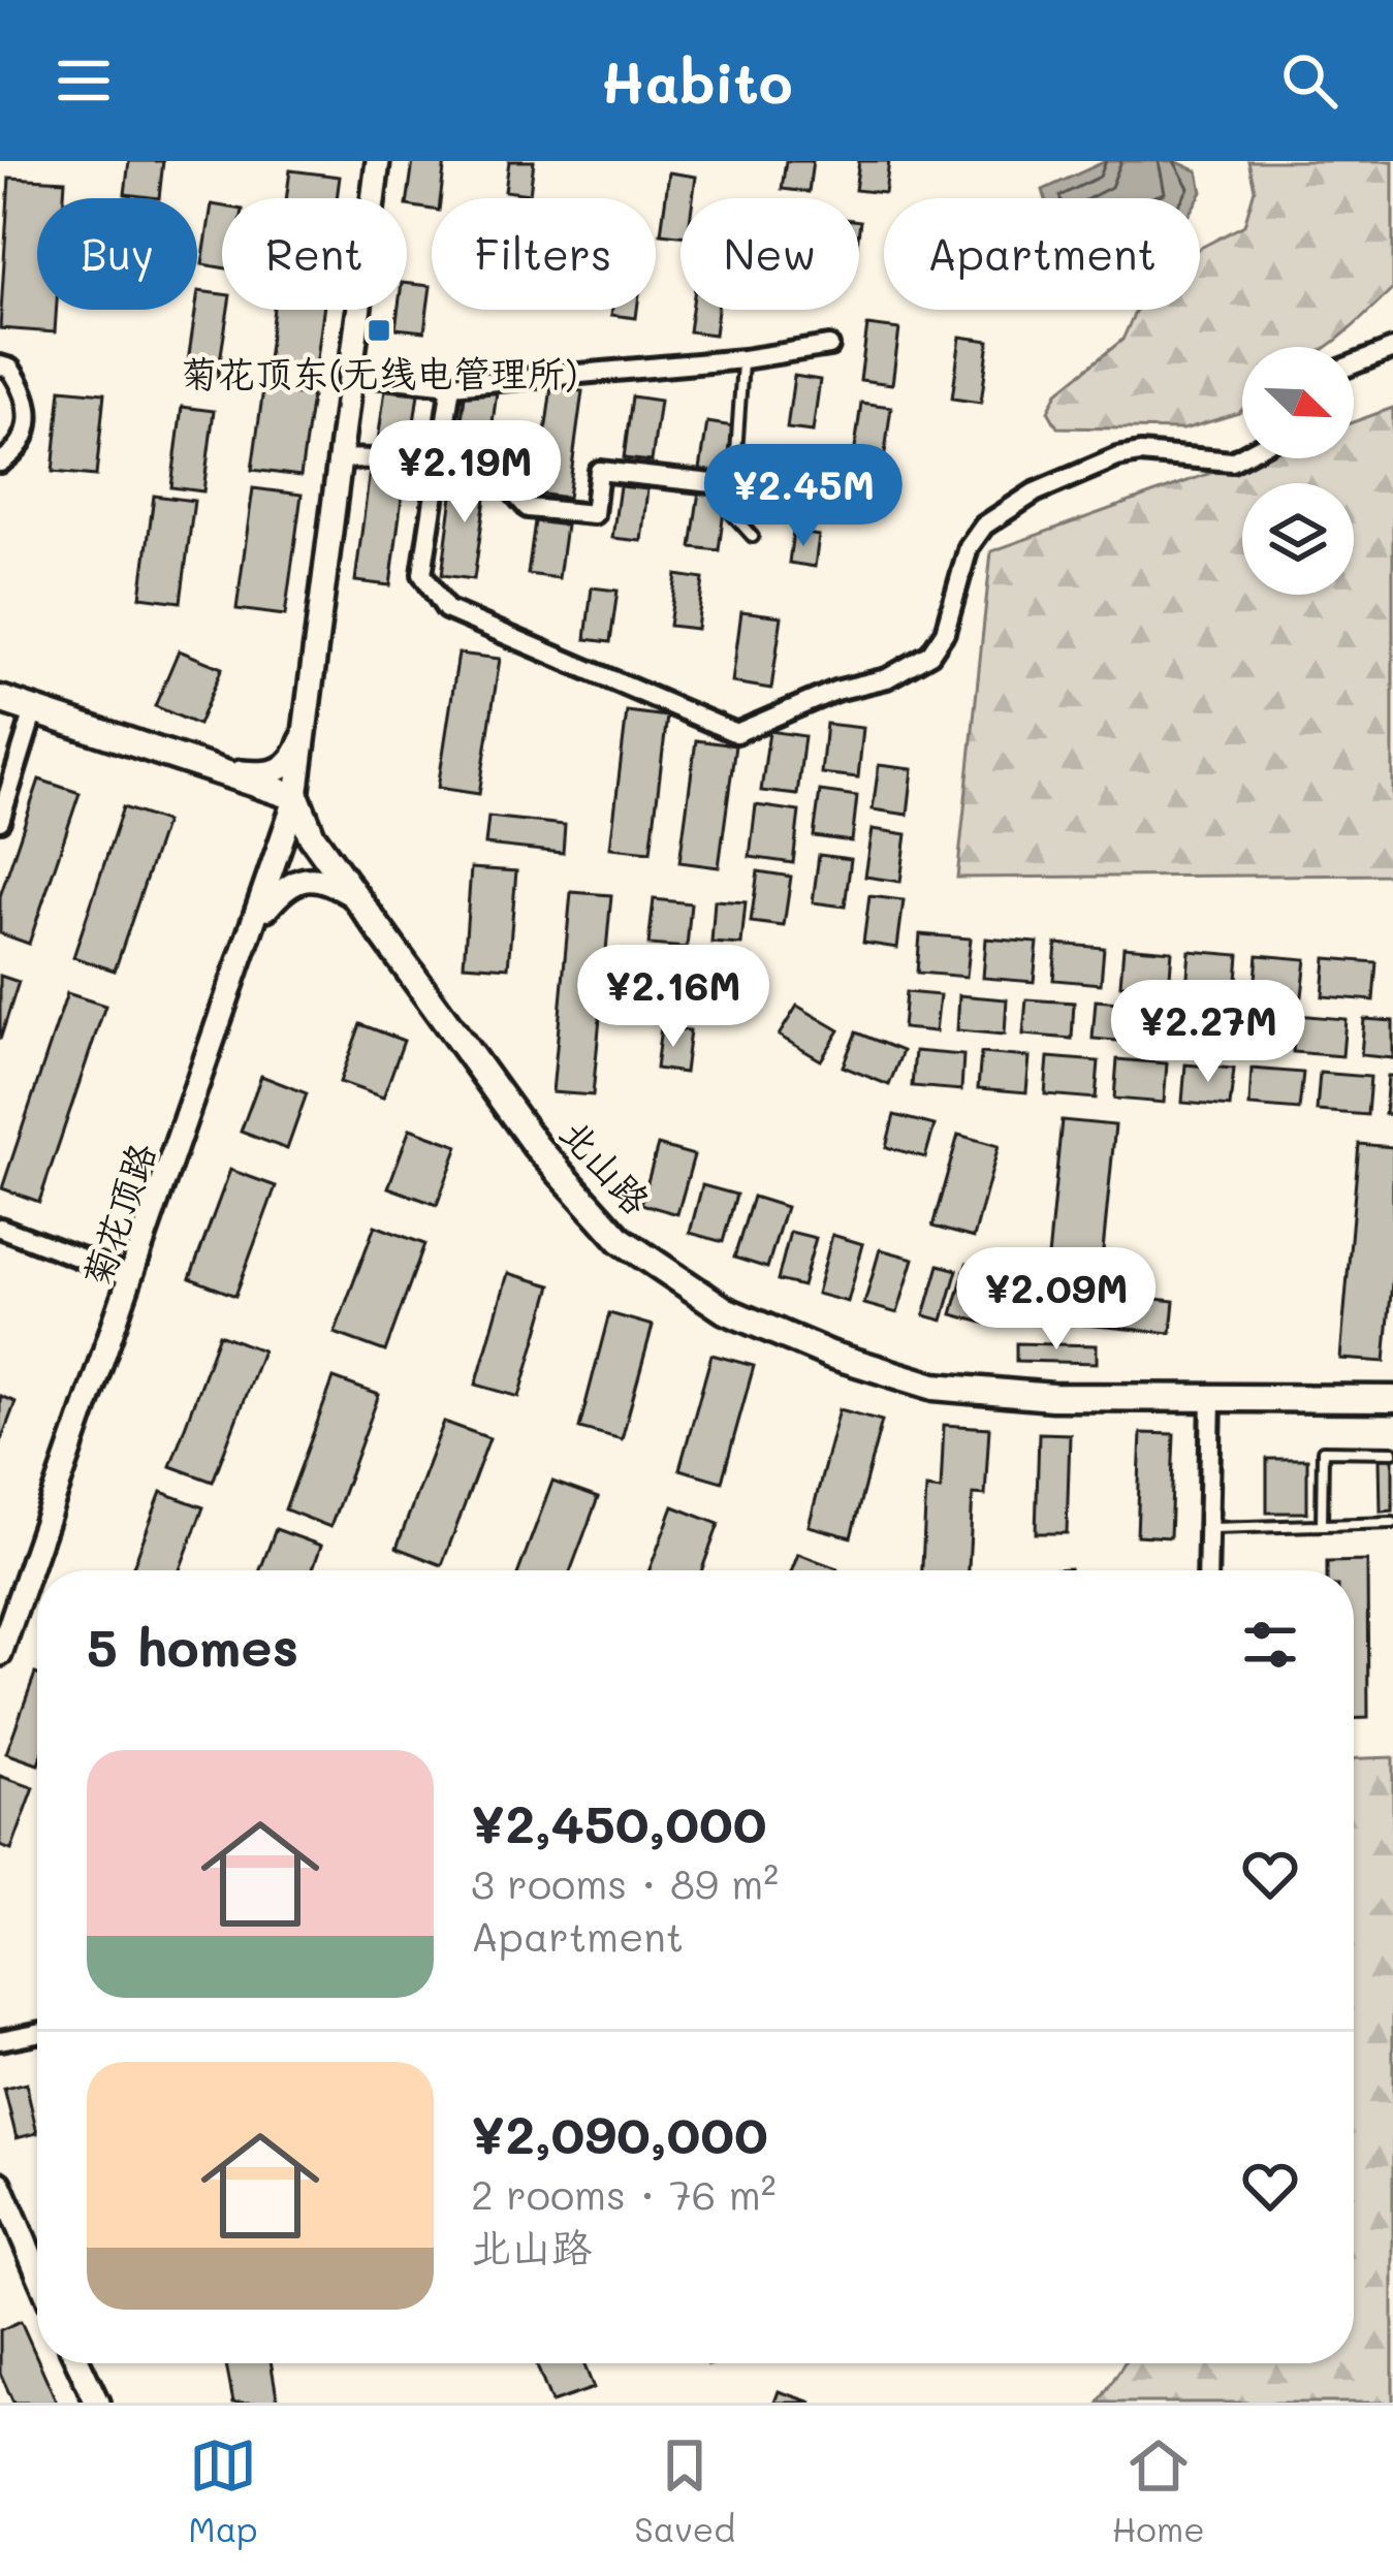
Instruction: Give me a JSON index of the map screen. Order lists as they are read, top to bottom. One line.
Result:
{"streets":{"main road":["北山路"],"street":["菊花顶路"]},"crossings":[["北山路","菊花顶路"]],"places":{"transit":["菊花顶东(无线电管理所)"]},"north":"bottom right","page":{"header":"Habito","chip":["Buy","Rent","Filters","New","Apartment"],"price":["¥2.19M","¥2.45M","¥2.16M","¥2.27M","¥2.09M"],"heading":"5 homes","list":[{"name":"¥2,450,000","note":"3 rooms · 89 m² · Apartment"},{"name":"¥2,090,000","note":"2 rooms · 76 m² · 北山路"}],"tabs":["Map","Saved","Home"]}}
